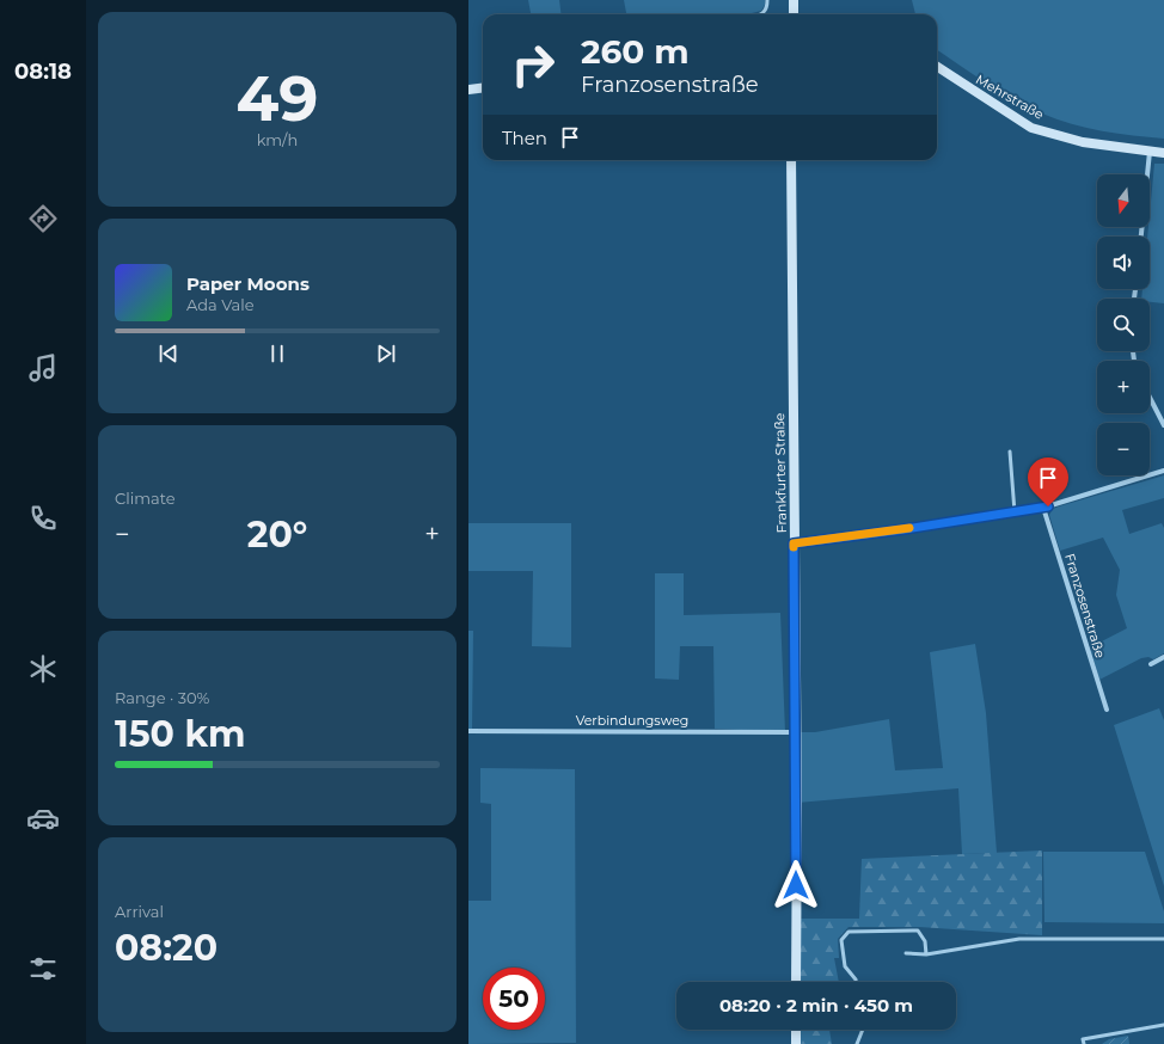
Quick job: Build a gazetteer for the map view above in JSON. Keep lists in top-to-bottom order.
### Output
{
  "streets": {
    "main road": ["Mehrstraße", "Frankfurter Straße"],
    "street": ["Franzosenstraße", "Verbindungsweg"]
  },
  "crossings": [
    ["Frankfurter Straße", "Verbindungsweg"]
  ],
  "north": "bottom",
  "page": {
    "tabs": "08:18",
    "tile": [
      ["49", "km/h"],
      "Climate",
      ["Range · 30%", "150 km"],
      ["Arrival", "08:20"]
    ],
    "turn": ["260 m", "Franzosenstraße"],
    "then": "Then",
    "map_buttons": ["+", "−"],
    "song": ["Paper Moons", "Ada Vale"],
    "heat": ["−", "20°", "+"],
    "limit": "50",
    "trip": "08:20 · 2 min · 450 m"
  }
}
